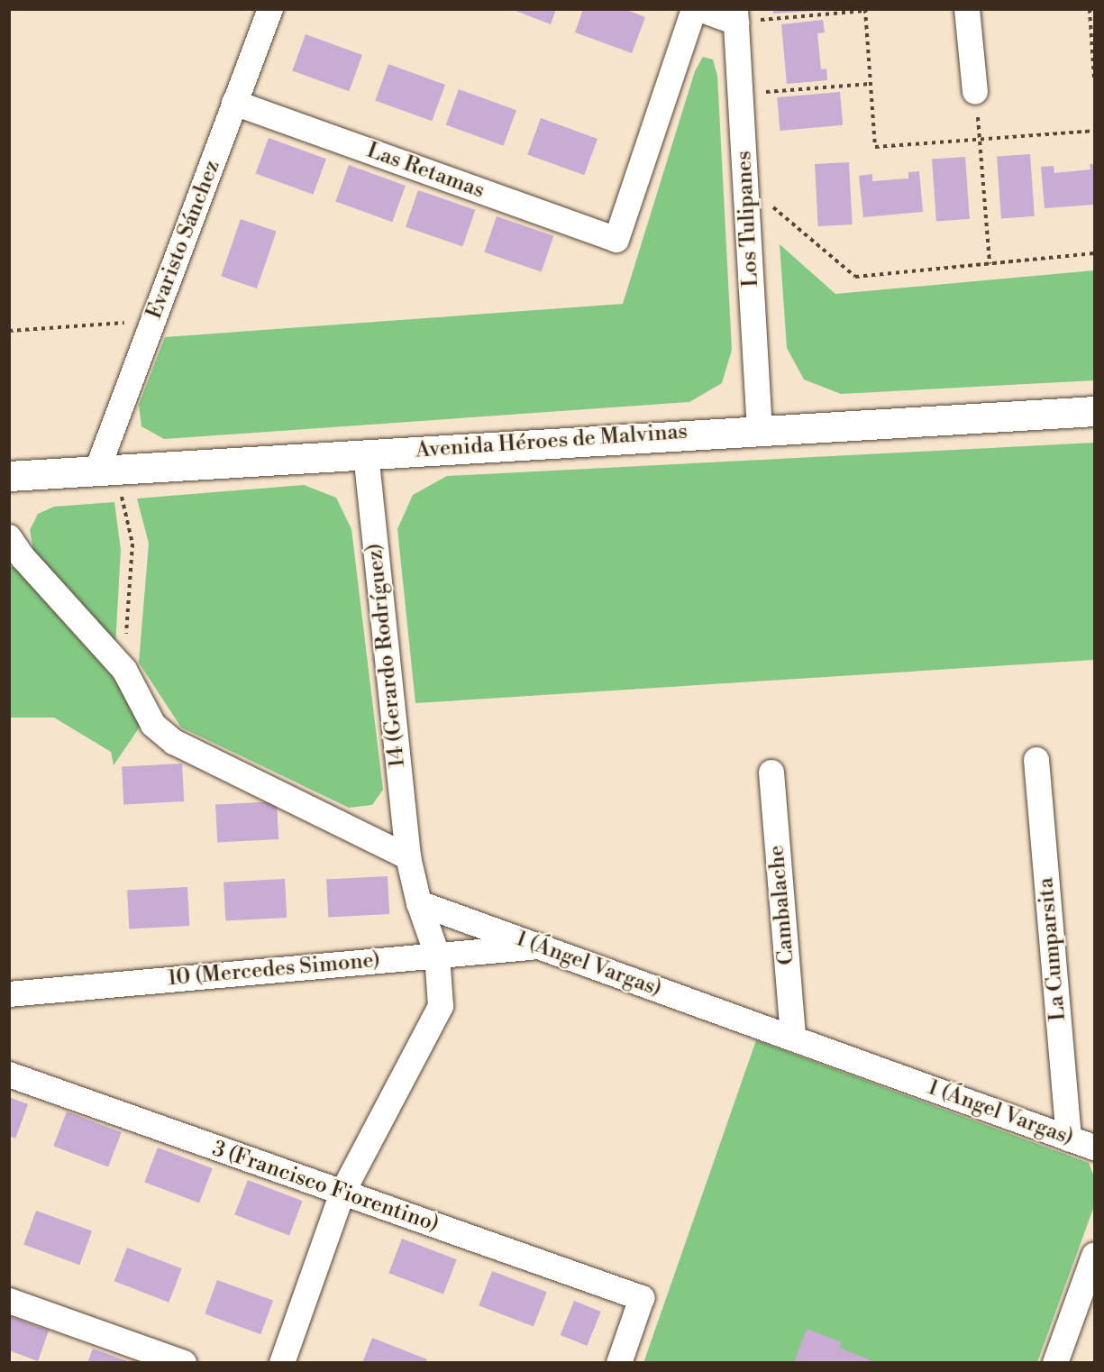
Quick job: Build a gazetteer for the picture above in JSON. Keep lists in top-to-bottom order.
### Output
{
  "streets": {
    "main road": ["Avenida Héroes de Malvinas"],
    "street": [
      "Las Retamas",
      "Los Tulipanes",
      "Evaristo Sánchez",
      "14 (Gerardo Rodríguez)",
      "Cambalache",
      "La Cumparsita",
      "1 (Ángel Vargas)",
      "10 (Mercedes Simone)",
      "3 (Francisco Fiorentino)"
    ]
  },
  "crossings": [
    ["Las Retamas", "Evaristo Sánchez"],
    ["Los Tulipanes", "Avenida Héroes de Malvinas"],
    ["Evaristo Sánchez", "Avenida Héroes de Malvinas"],
    ["Avenida Héroes de Malvinas", "14 (Gerardo Rodríguez)"],
    ["Cambalache", "1 (Ángel Vargas)"],
    ["La Cumparsita", "1 (Ángel Vargas)"],
    ["1 (Ángel Vargas)", "10 (Mercedes Simone)"]
  ]
}
